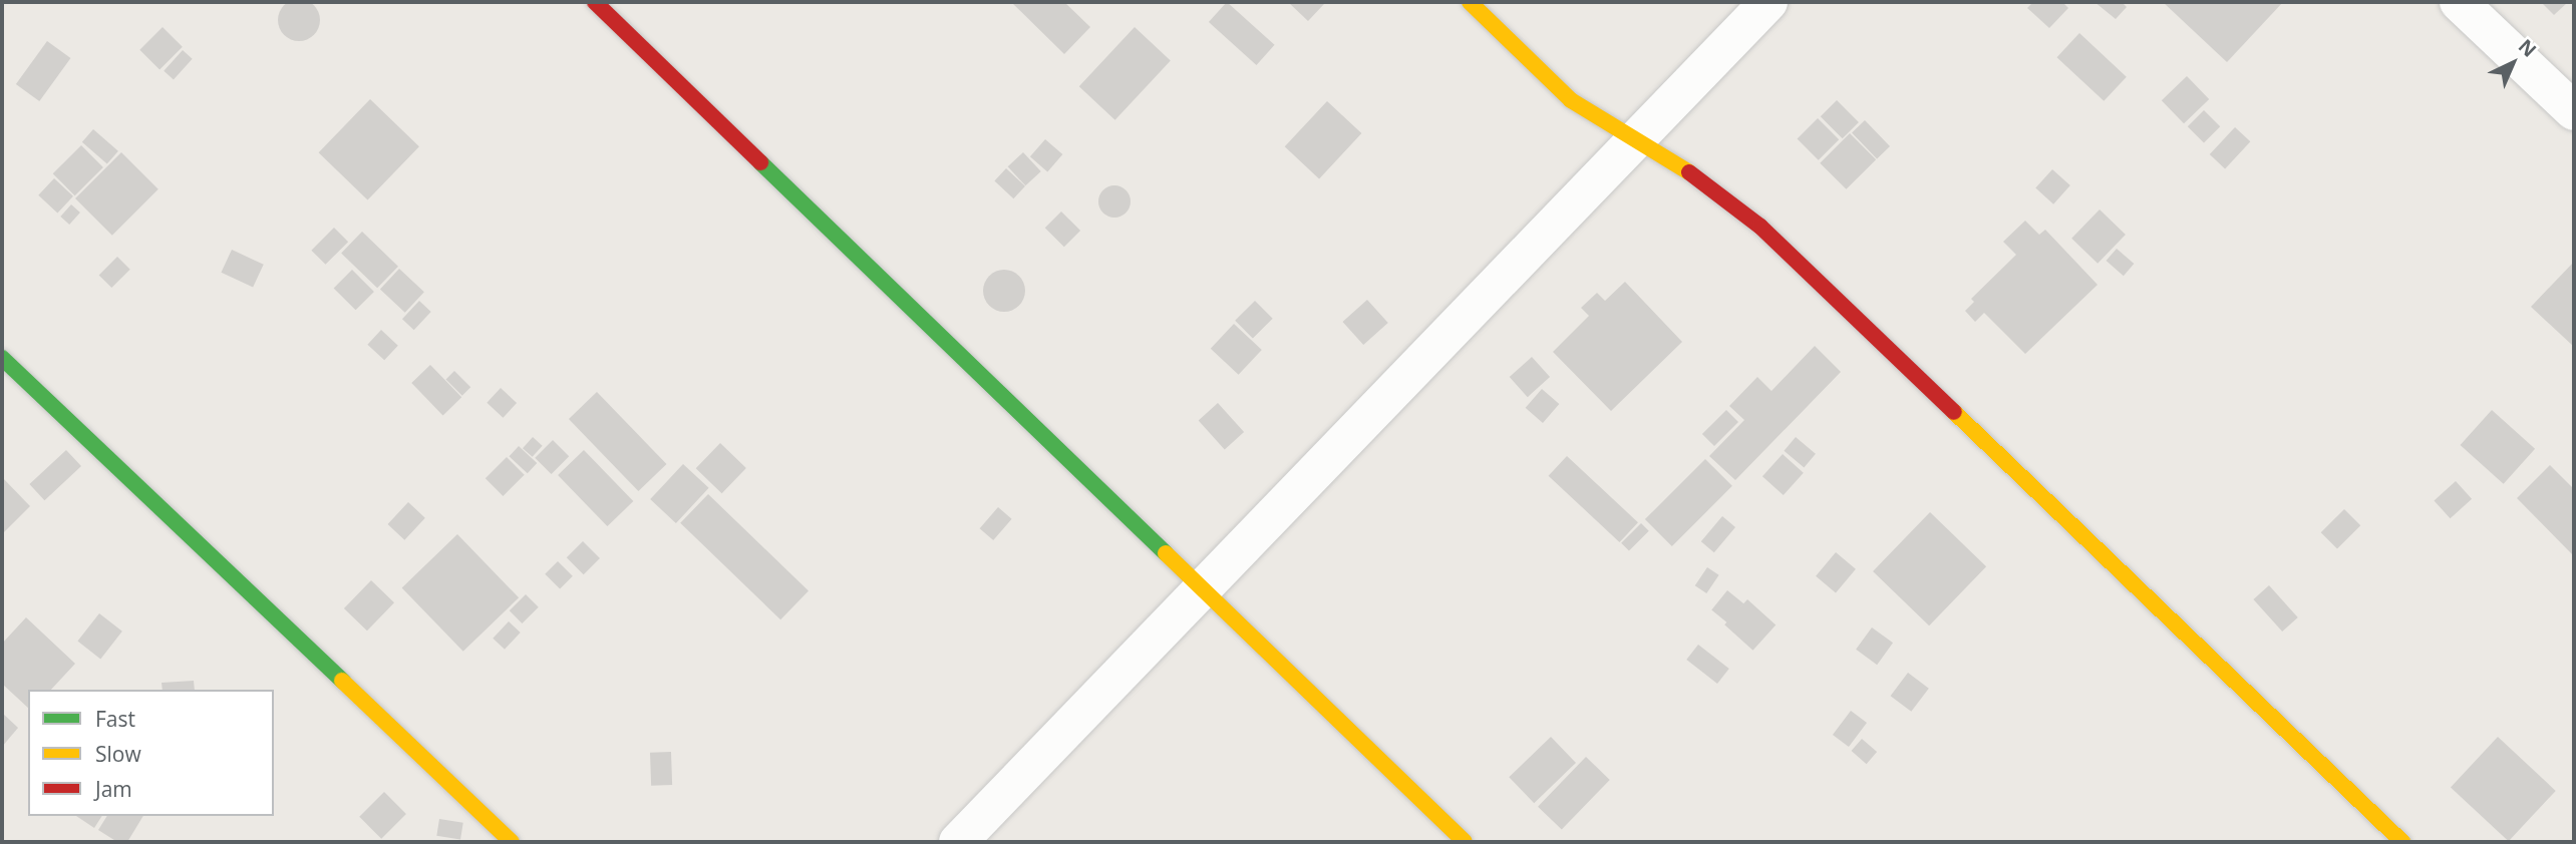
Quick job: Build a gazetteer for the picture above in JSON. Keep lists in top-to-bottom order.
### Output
{
  "legend": ["Fast", "Slow", "Jam"],
  "north": "top right"
}
